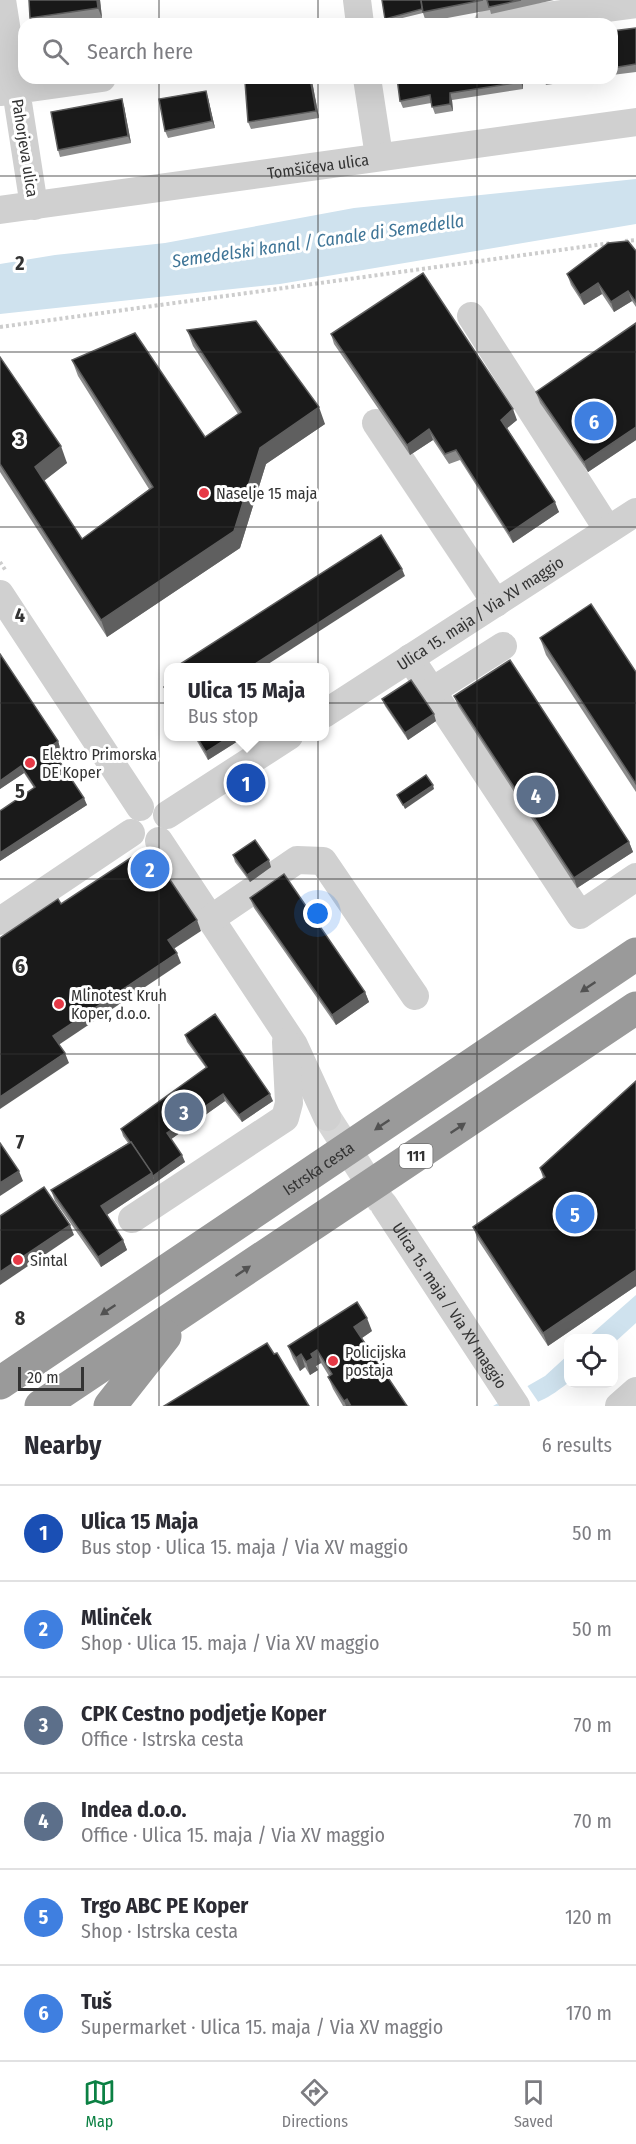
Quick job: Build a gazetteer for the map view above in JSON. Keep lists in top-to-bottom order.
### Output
{
  "streets": {
    "highway": ["111", "Istrska cesta"],
    "street": ["Pahorjeva ulica", "Tomšičeva ulica", "Ulica 15. maja / Via XV maggio"]
  },
  "crossings": [
    ["Pahorjeva ulica", "Tomšičeva ulica"]
  ],
  "water": ["Semedelski kanal / Canale di Semedella"],
  "places": [
    "Naselje 15 maja",
    "Elektro Primorska DE Koper",
    "Mlinotest Kruh Koper, d.o.o.",
    "Sintal",
    "Policijska postaja"
  ],
  "scale_bar": "20 m",
  "page": {
    "search": "Search here",
    "pins": [
      "6",
      "1",
      "4",
      "2",
      "3",
      "5"
    ],
    "popup": ["Ulica 15 Maja", "Bus stop"],
    "scale": "20 m",
    "heading": ["Nearby", "6 results"],
    "list": [
      {
        "mark": "1",
        "name": "Ulica 15 Maja",
        "note": "Bus stop · Ulica 15. maja / Via XV maggio",
        "value": "50 m"
      },
      {
        "mark": "2",
        "name": "Mlinček",
        "note": "Shop · Ulica 15. maja / Via XV maggio",
        "value": "50 m"
      },
      {
        "mark": "3",
        "name": "CPK Cestno podjetje Koper",
        "note": "Office · Istrska cesta",
        "value": "70 m"
      },
      {
        "mark": "4",
        "name": "Indea d.o.o.",
        "note": "Office · Ulica 15. maja / Via XV maggio",
        "value": "70 m"
      },
      {
        "mark": "5",
        "name": "Trgo ABC PE Koper",
        "note": "Shop · Istrska cesta",
        "value": "120 m"
      },
      {
        "mark": "6",
        "name": "Tuš",
        "note": "Supermarket · Ulica 15. maja / Via XV maggio",
        "value": "170 m"
      }
    ],
    "nav": ["Map", "Directions", "Saved"]
  },
  "grid": {
    "rows": [
      "2",
      "3",
      "4",
      "5",
      "6",
      "7",
      "8"
    ]
  }
}
